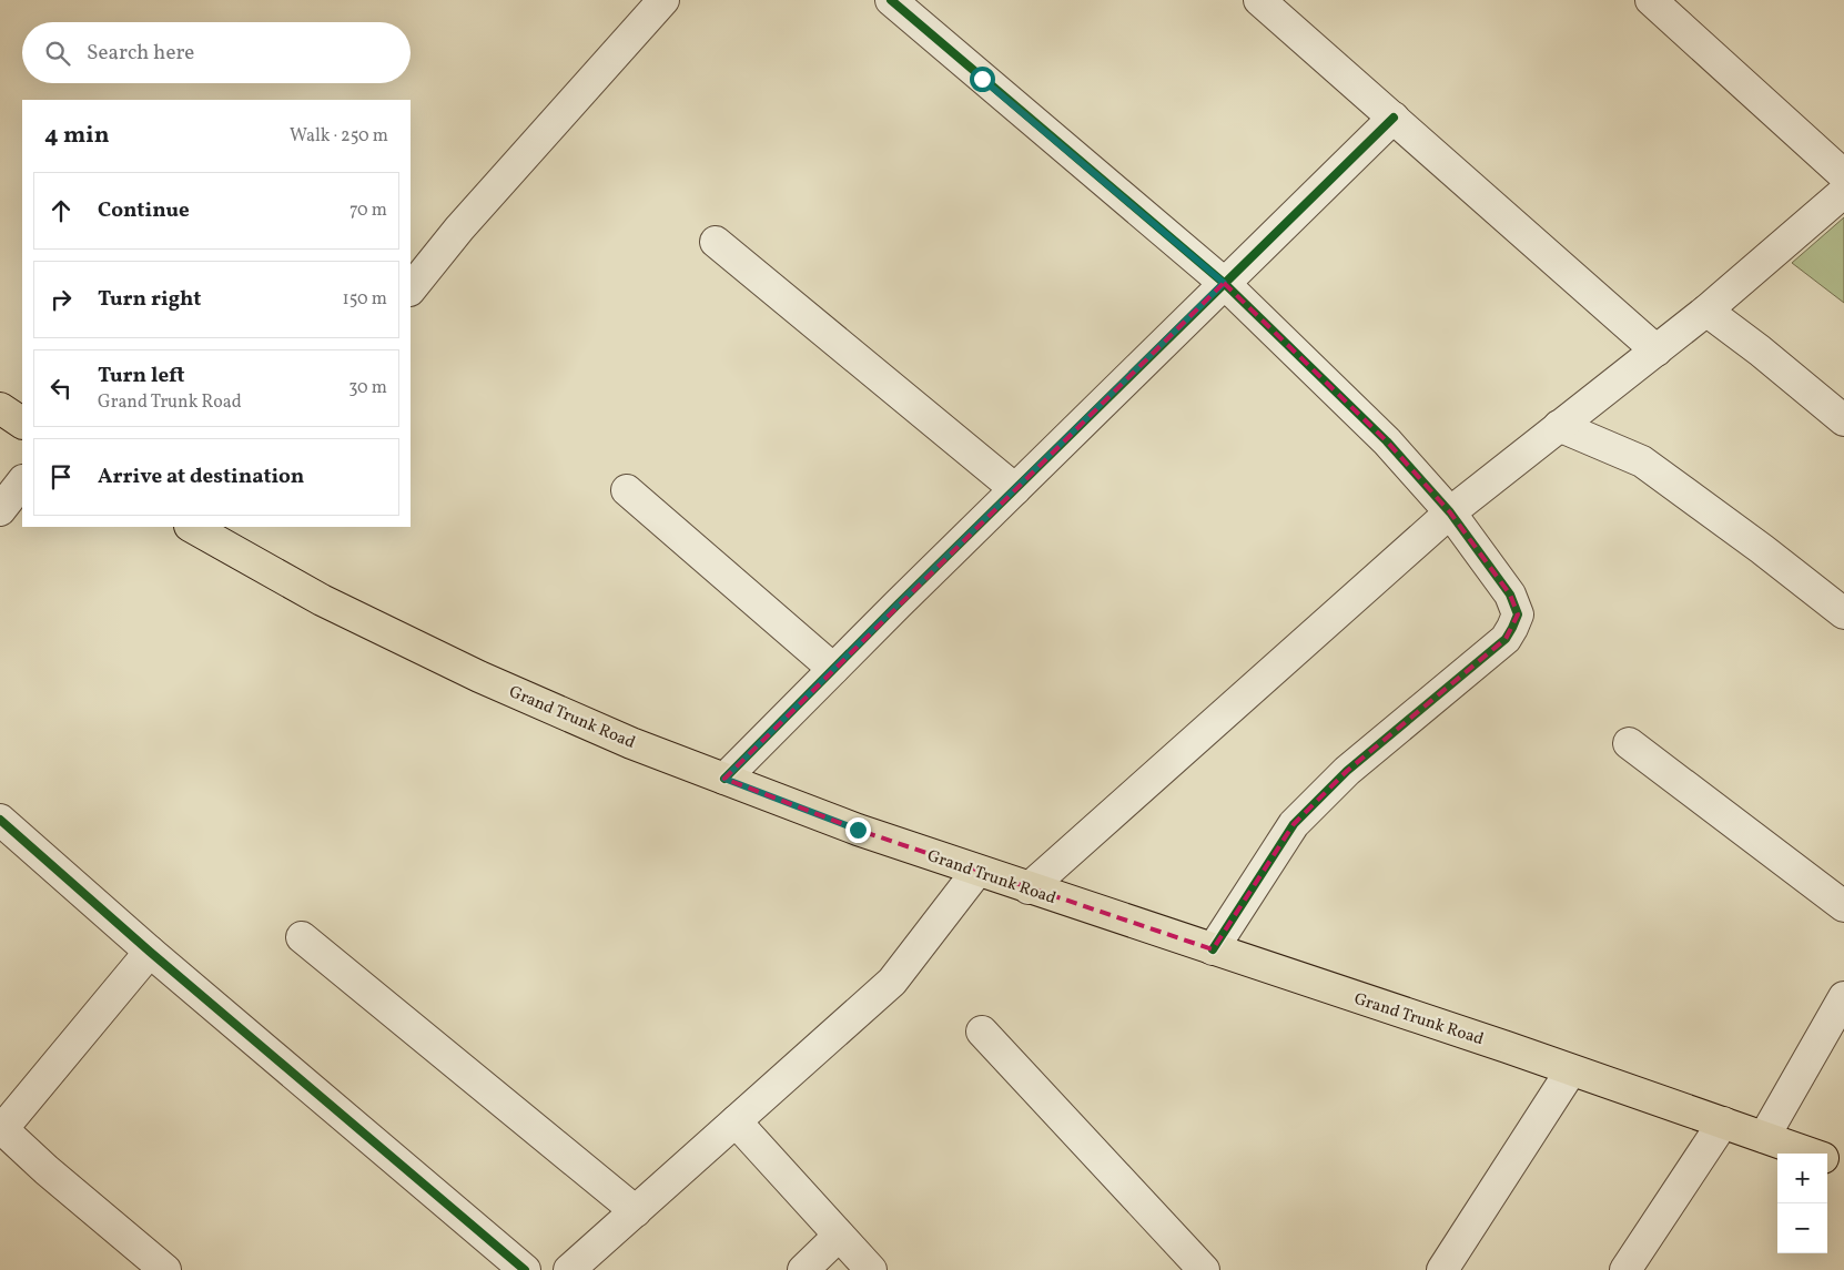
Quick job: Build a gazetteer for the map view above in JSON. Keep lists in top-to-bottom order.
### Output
{
  "streets": {
    "main road": ["Grand Trunk Road"]
  },
  "page": {
    "search": "Search here",
    "heading": ["4 min", "Walk · 250 m"],
    "list": [
      ["Continue", "70 m"],
      ["Turn right", "150 m"],
      ["Turn left", "Grand Trunk Road", "30 m"],
      "Arrive at destination"
    ],
    "map_buttons": ["+", "−"]
  }
}
